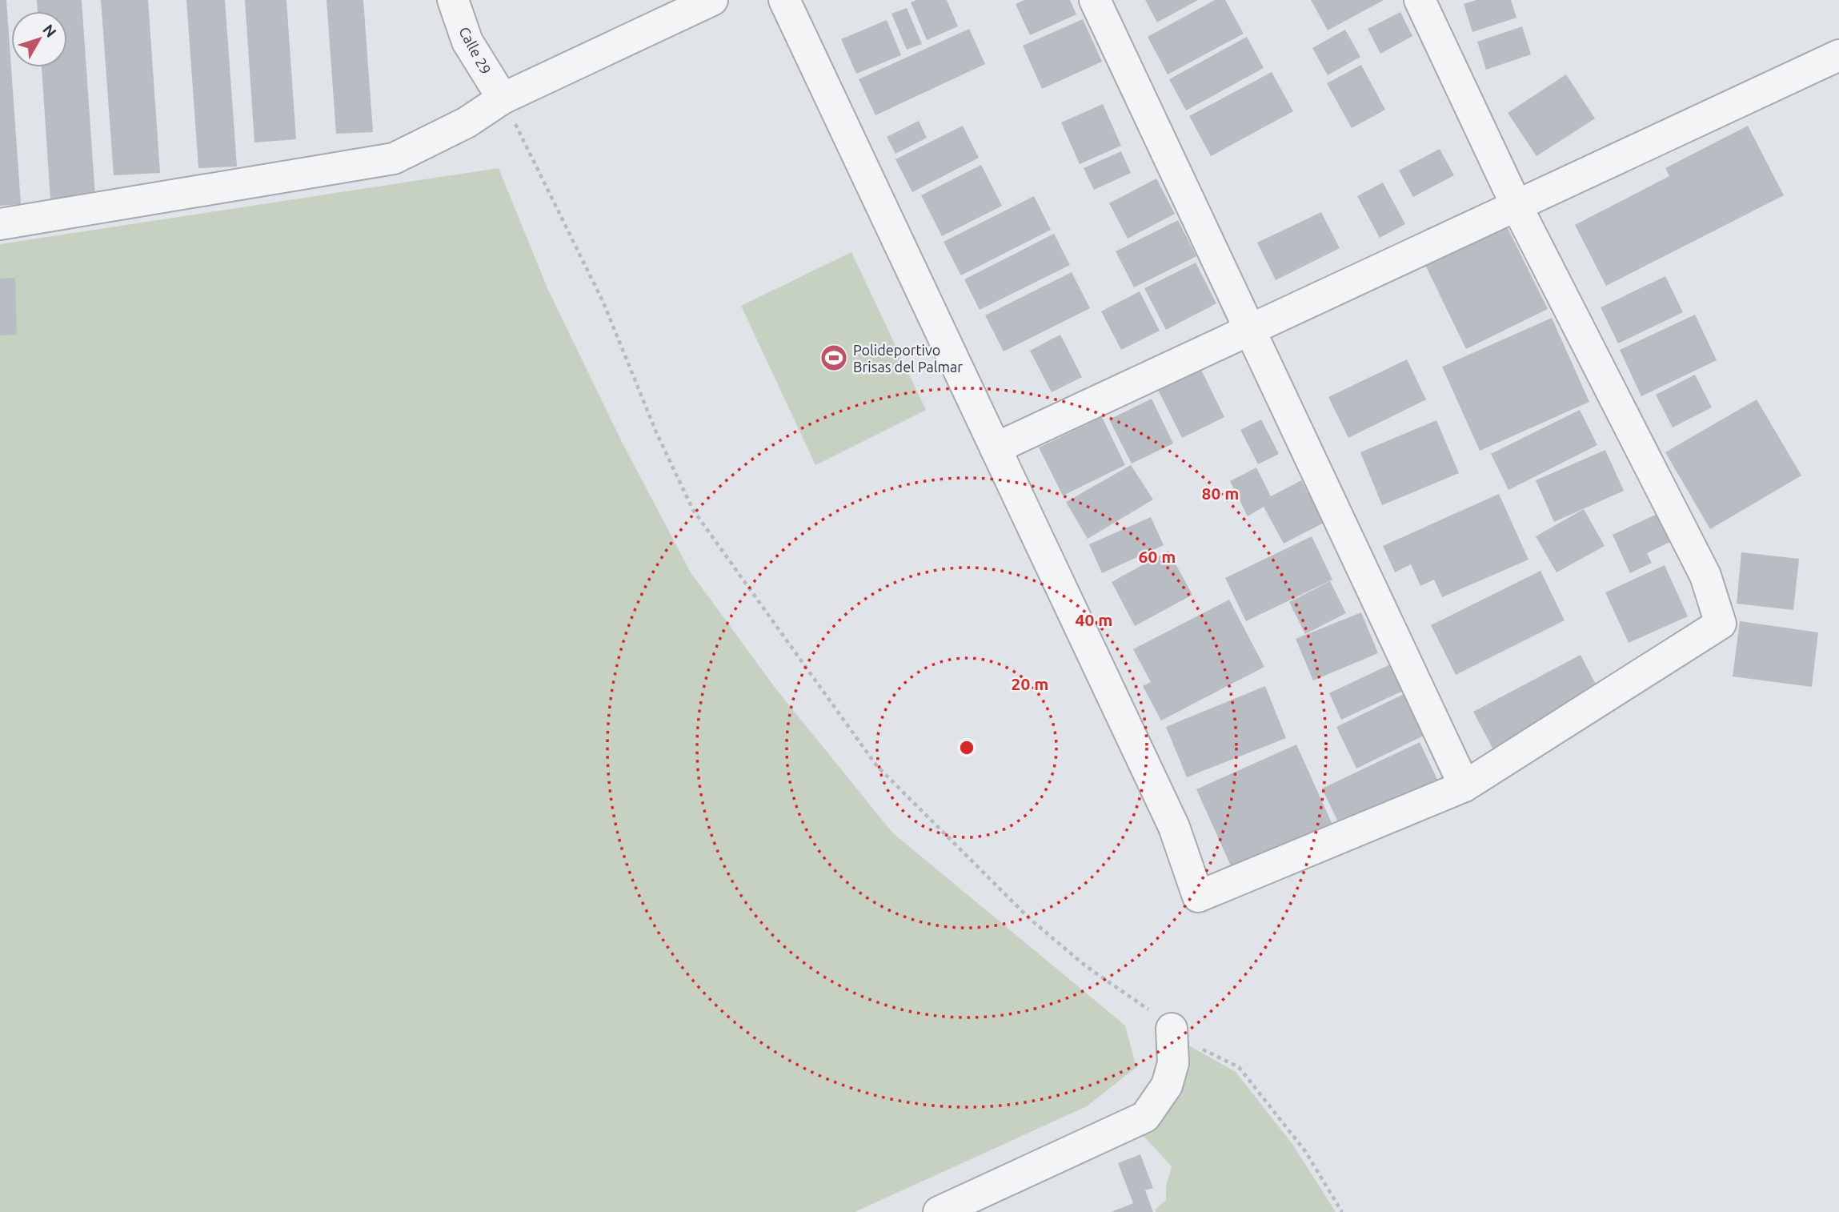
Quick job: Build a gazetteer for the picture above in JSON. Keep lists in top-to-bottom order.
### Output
{
  "streets": {
    "street": ["Calle 29"]
  },
  "places": {
    "sports": ["Polideportivo Brisas del Palmar"]
  },
  "north": "top right",
  "rings": [
    "80 m",
    "60 m",
    "40 m",
    "20 m"
  ]
}
